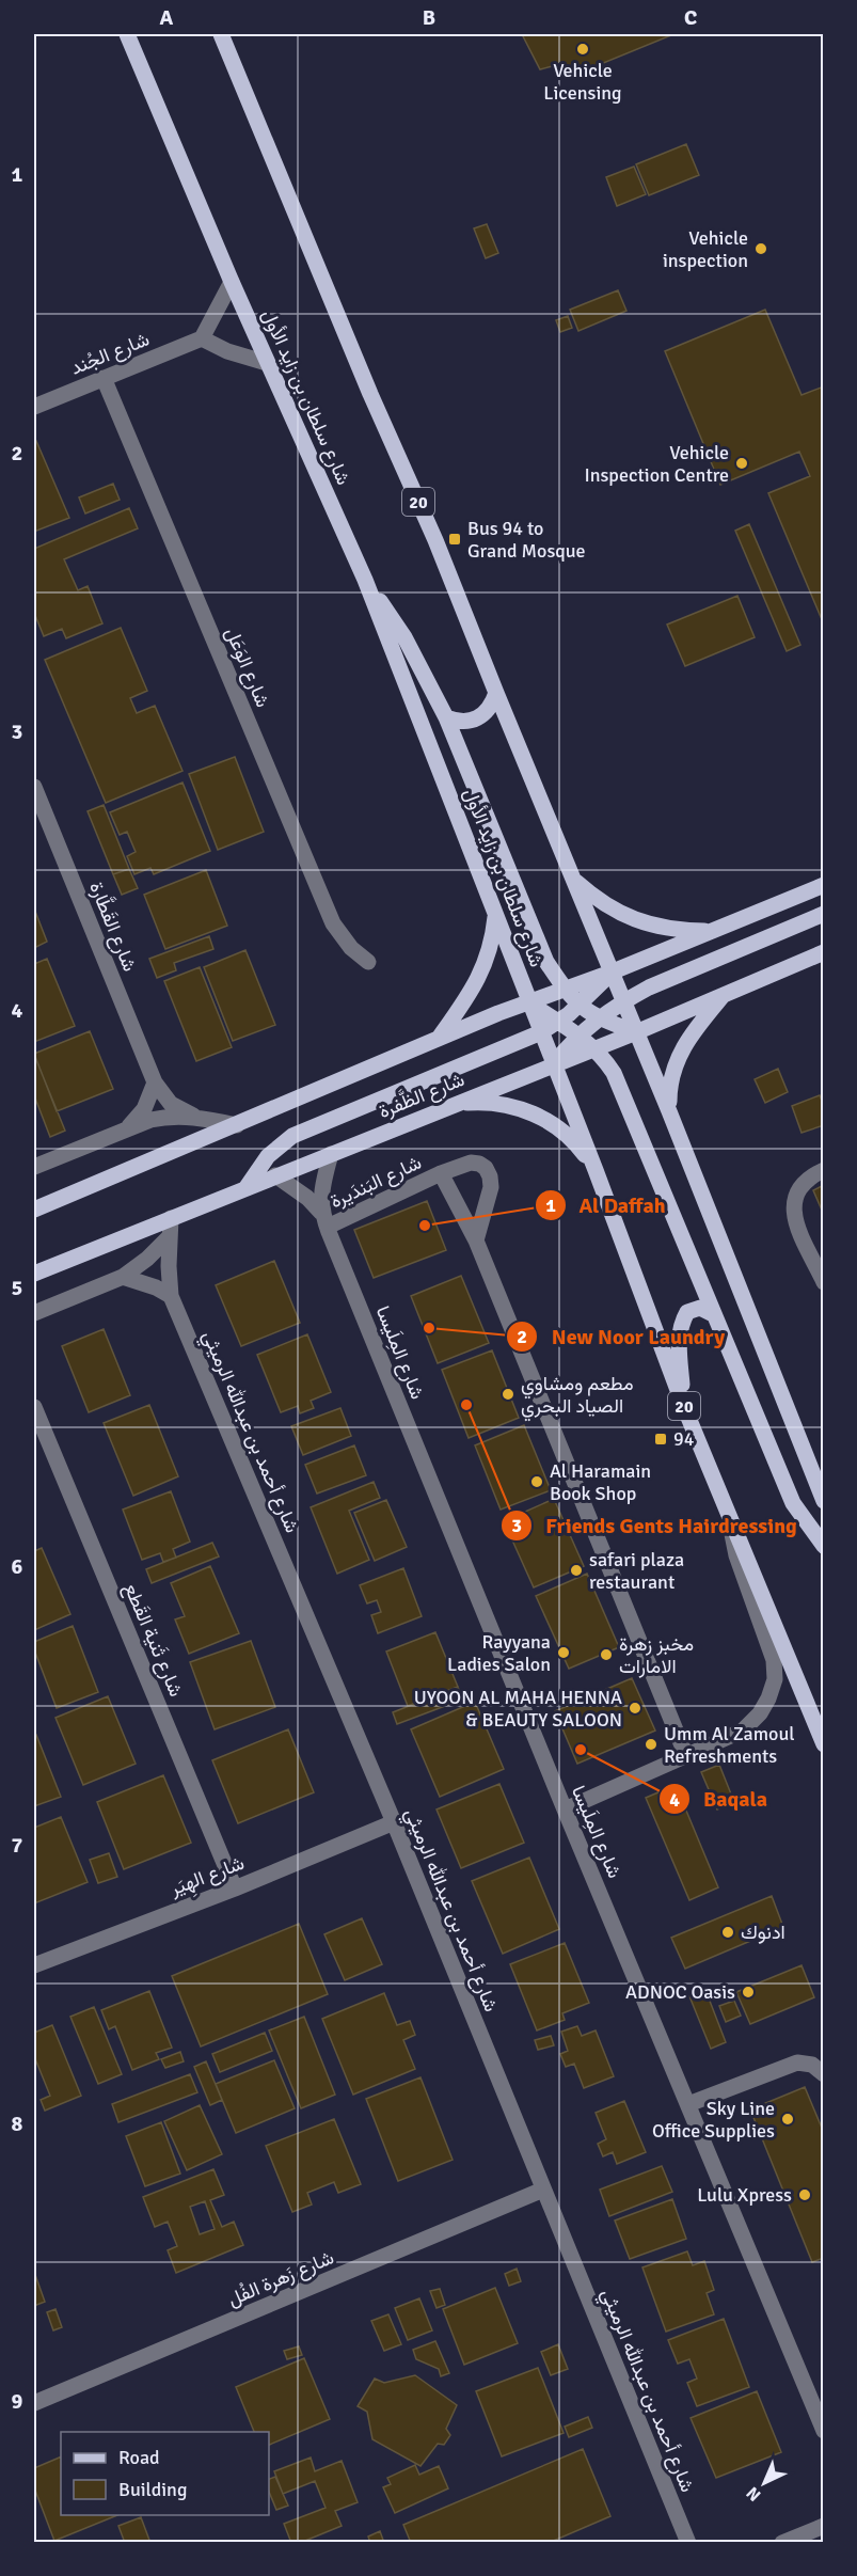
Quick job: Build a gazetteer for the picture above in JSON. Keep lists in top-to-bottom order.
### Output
{
  "streets": {
    "main road": ["شارع سلطان بن زايد الأول", "20", "شارع الظَّفرة"],
    "street": [
      "شارع الجُند",
      "شارع الوَعَل",
      "شارع القَطَّارة",
      "شارع البَندَيرة",
      "شارع المِلَيسا",
      "شارع أحمد بن عبدالله الرميثي",
      "شارع ثَنية القَطع",
      "شارع الهِيَر",
      "شارع زَهرة الفُل"
    ]
  },
  "crossings": [
    ["شارع الجُند", "شارع الوَعَل"],
    ["شارع سلطان بن زايد الأول", "شارع الظَّفرة"],
    ["20", "شارع الظَّفرة"],
    ["شارع الظَّفرة", "شارع المِلَيسا"],
    ["شارع الظَّفرة", "شارع أحمد بن عبدالله الرميثي"],
    ["شارع البَندَيرة", "شارع المِلَيسا"],
    ["شارع أحمد بن عبدالله الرميثي", "شارع الهِيَر"],
    ["شارع أحمد بن عبدالله الرميثي", "شارع زَهرة الفُل"],
    ["شارع ثَنية القَطع", "شارع الهِيَر"]
  ],
  "places": {
    "other": [
      "Vehicle Licensing",
      "Vehicle inspection",
      "Vehicle Inspection Centre",
      "Al Daffah",
      "New Noor Laundry",
      "مطعم ومشاوي الصياد البحري",
      "Friends Gents Hairdressing",
      "Al Haramain Book Shop",
      "safari plaza restaurant",
      "Rayyana Ladies Salon",
      "مخبز زهرة الامارات",
      "UYOON AL MAHA HENNA & BEAUTY SALOON",
      "Umm Al Zamoul Refreshments",
      "Baqala",
      "ادنوك",
      "ADNOC Oasis",
      "Sky Line Office Supplies",
      "Lulu Xpress"
    ],
    "transit": ["Bus 94 to Grand Mosque", "94"]
  },
  "legend": ["Road", "Building"],
  "north": "bottom left",
  "grid": {
    "columns": ["A", "B", "C"],
    "rows": [
      "1",
      "2",
      "3",
      "4",
      "5",
      "6",
      "7",
      "8",
      "9"
    ]
  }
}
